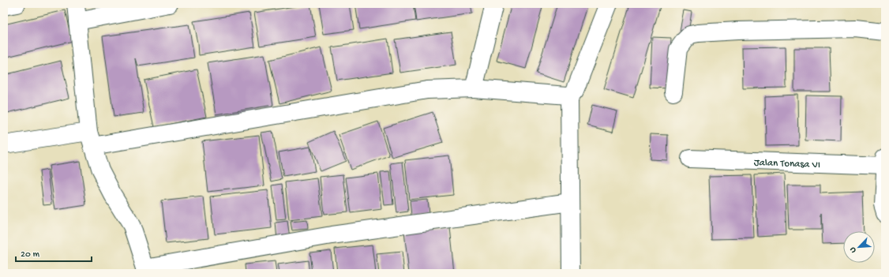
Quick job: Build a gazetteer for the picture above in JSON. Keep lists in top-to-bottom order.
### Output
{
  "streets": {
    "street": ["Jalan Tonasa VI"]
  },
  "scale_bar": "20 m",
  "north": "bottom left"
}
